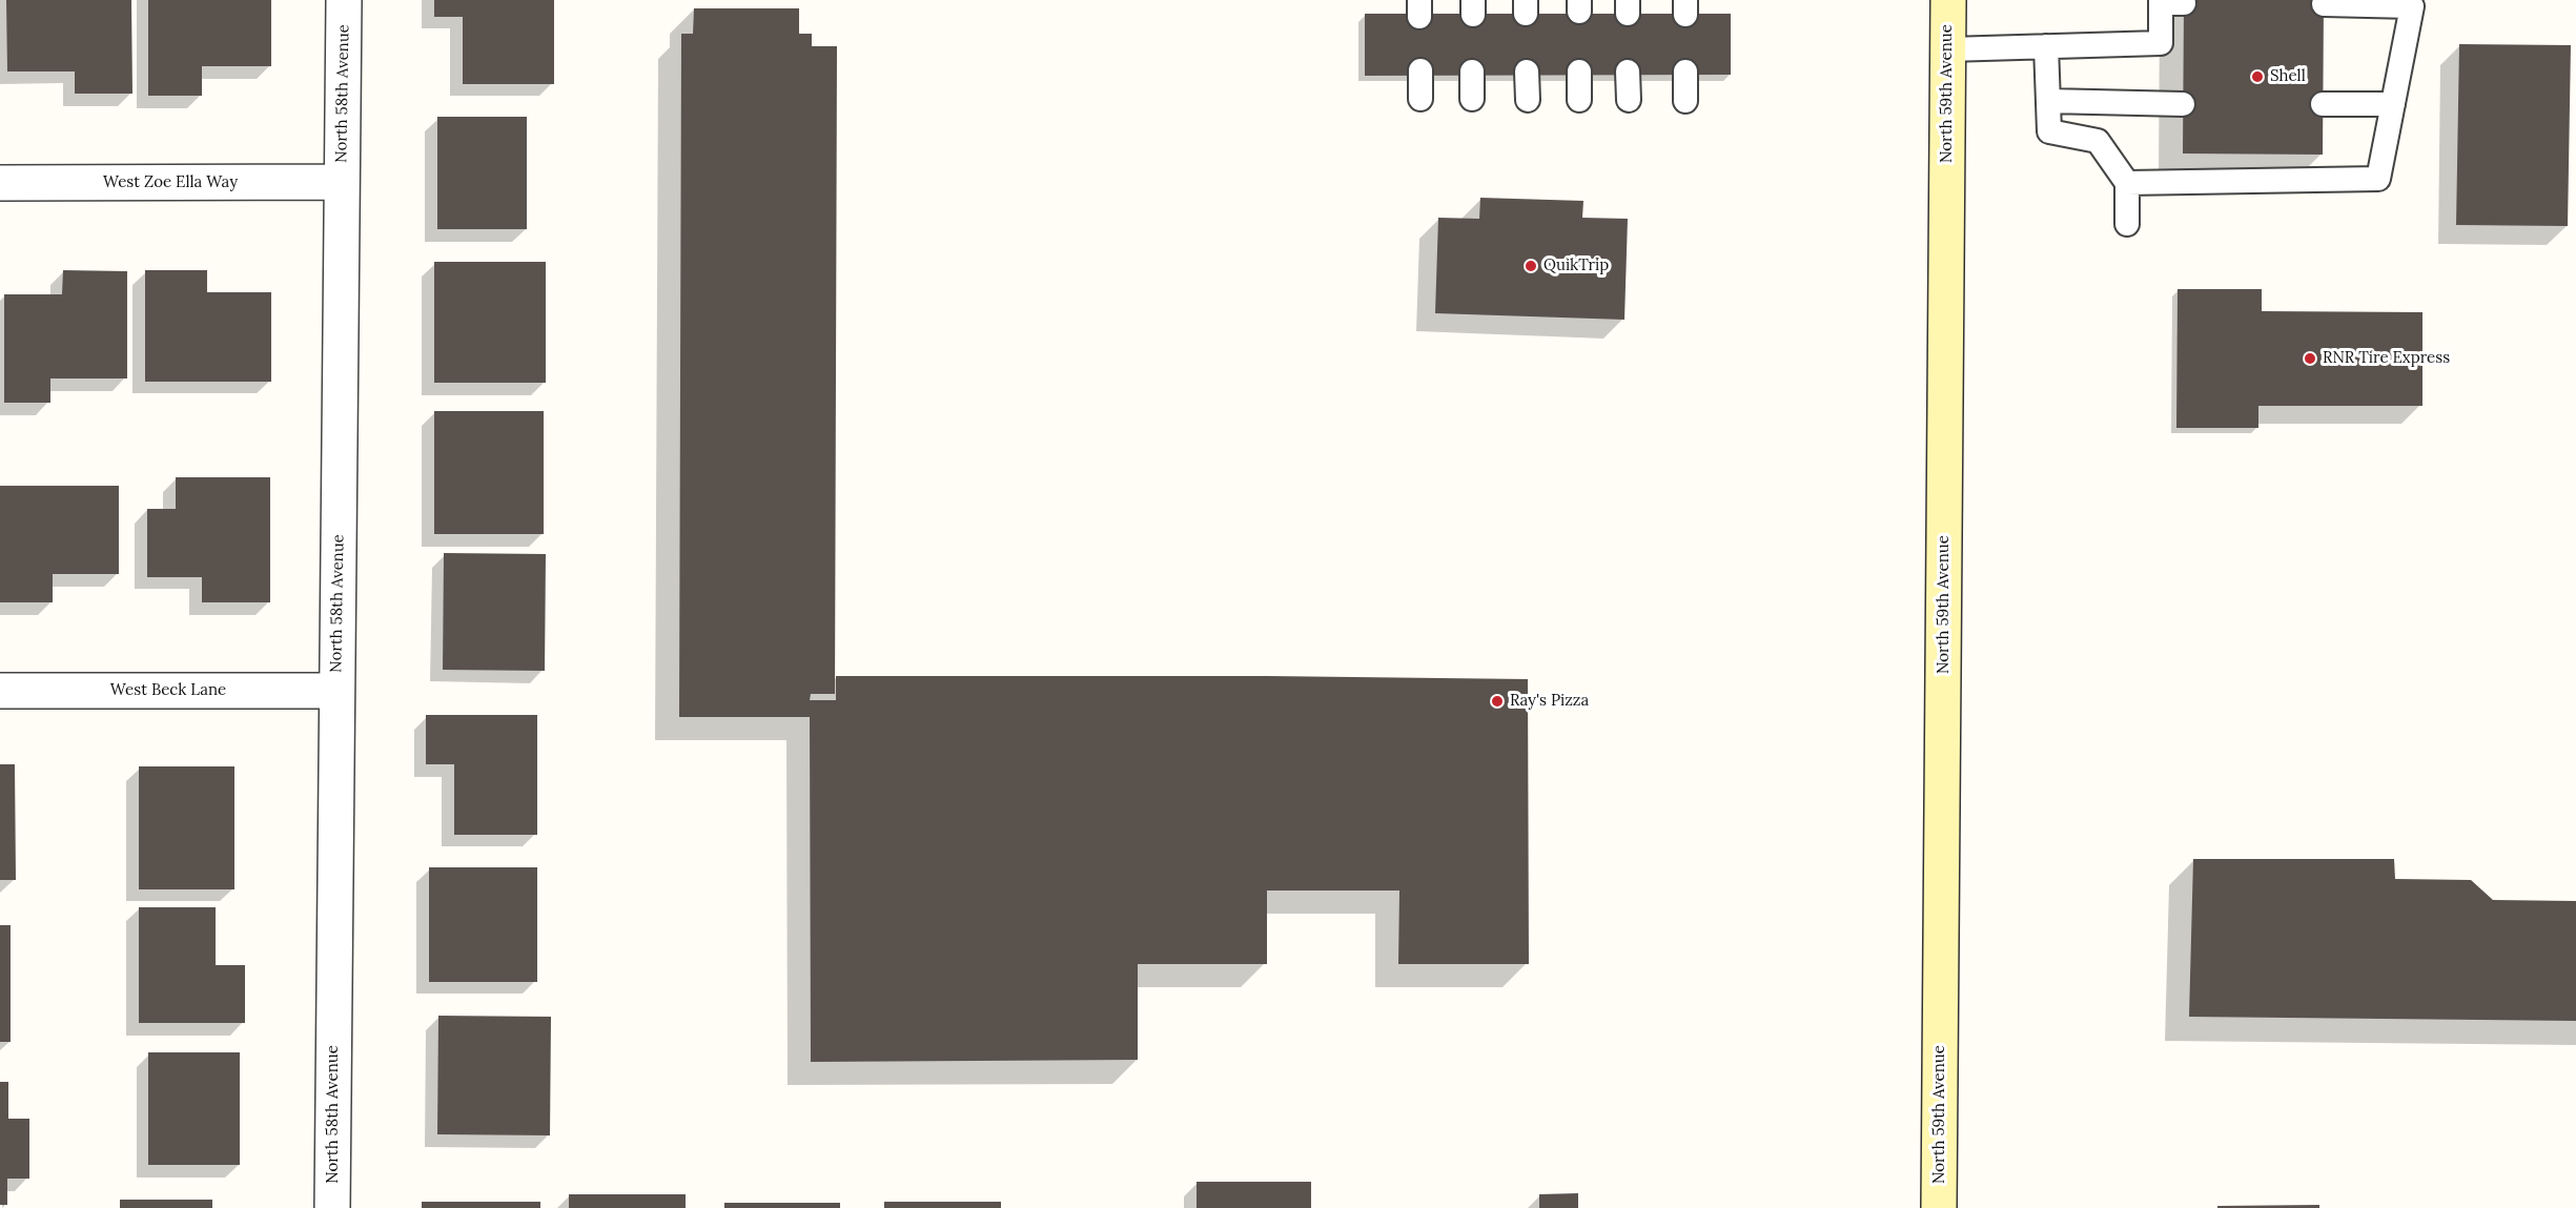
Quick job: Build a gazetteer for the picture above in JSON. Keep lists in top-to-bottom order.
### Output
{
  "streets": {
    "main road": ["North 59th Avenue"],
    "street": ["North 58th Avenue", "West Zoe Ella Way", "West Beck Lane"]
  },
  "crossings": [
    ["North 58th Avenue", "West Zoe Ella Way"],
    ["North 58th Avenue", "West Beck Lane"]
  ],
  "places": [
    "Shell",
    "QuikTrip",
    "RNR Tire Express",
    "Ray's Pizza"
  ]
}
